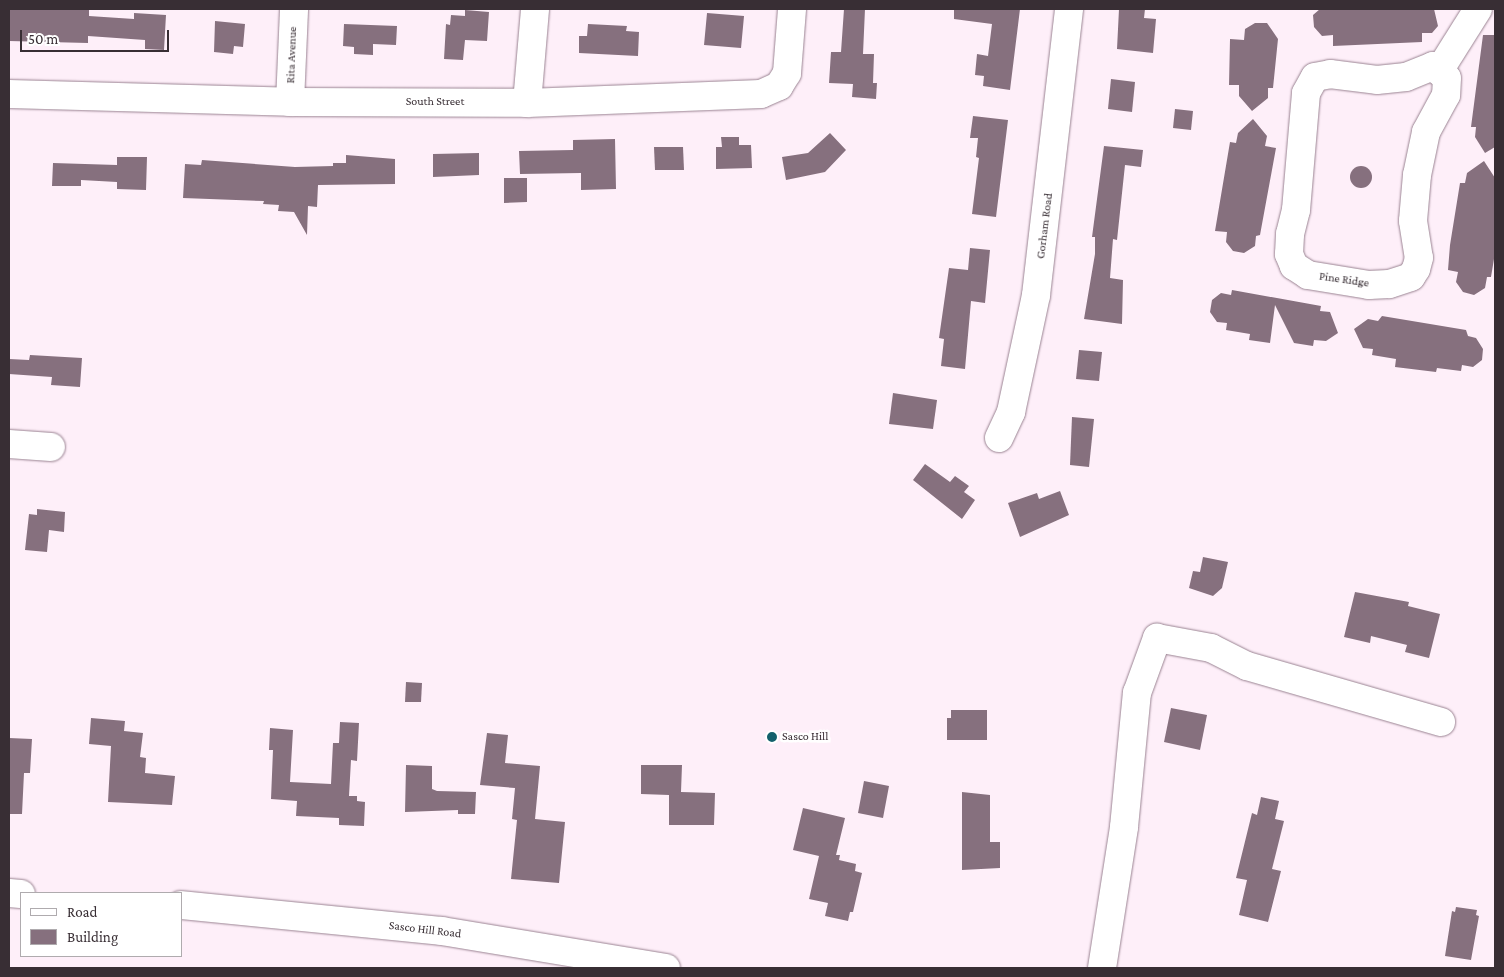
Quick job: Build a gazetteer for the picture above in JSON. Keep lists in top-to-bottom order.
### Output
{
  "streets": {
    "street": [
      "Rita Avenue",
      "South Street",
      "Gorham Road",
      "Pine Ridge",
      "Sasco Hill Road"
    ]
  },
  "crossings": [
    ["Rita Avenue", "South Street"]
  ],
  "places": ["Sasco Hill"],
  "legend": ["Road", "Building"],
  "scale_bar": "50 m"
}
